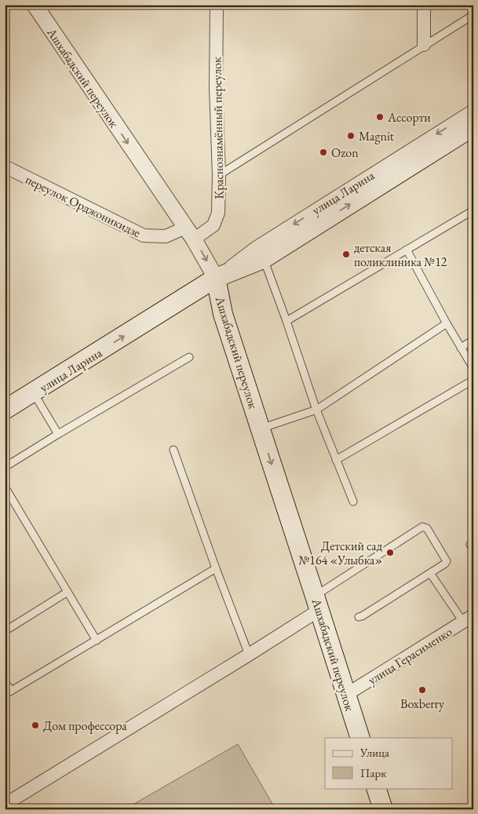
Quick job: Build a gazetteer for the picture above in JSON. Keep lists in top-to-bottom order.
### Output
{
  "streets": {
    "main road": ["Ашхабадский переулок", "улица Ларина"],
    "street": ["Краснознамённый переулок", "переулок Орджоникидзе", "улица Герасименко"]
  },
  "crossings": [
    ["Ашхабадский переулок", "Краснознамённый переулок"],
    ["Ашхабадский переулок", "улица Ларина"],
    ["Ашхабадский переулок", "переулок Орджоникидзе"],
    ["Ашхабадский переулок", "улица Герасименко"],
    ["Краснознамённый переулок", "переулок Орджоникидзе"]
  ],
  "one_way": ["Ашхабадский переулок"],
  "places": [
    "Ассорти",
    "Magnit",
    "Ozon",
    "детская поликлиника №12",
    "Детский сад №164 «Улыбка»",
    "Boxberry",
    "Дом профессора"
  ],
  "legend": ["Улица", "Парк"]
}
